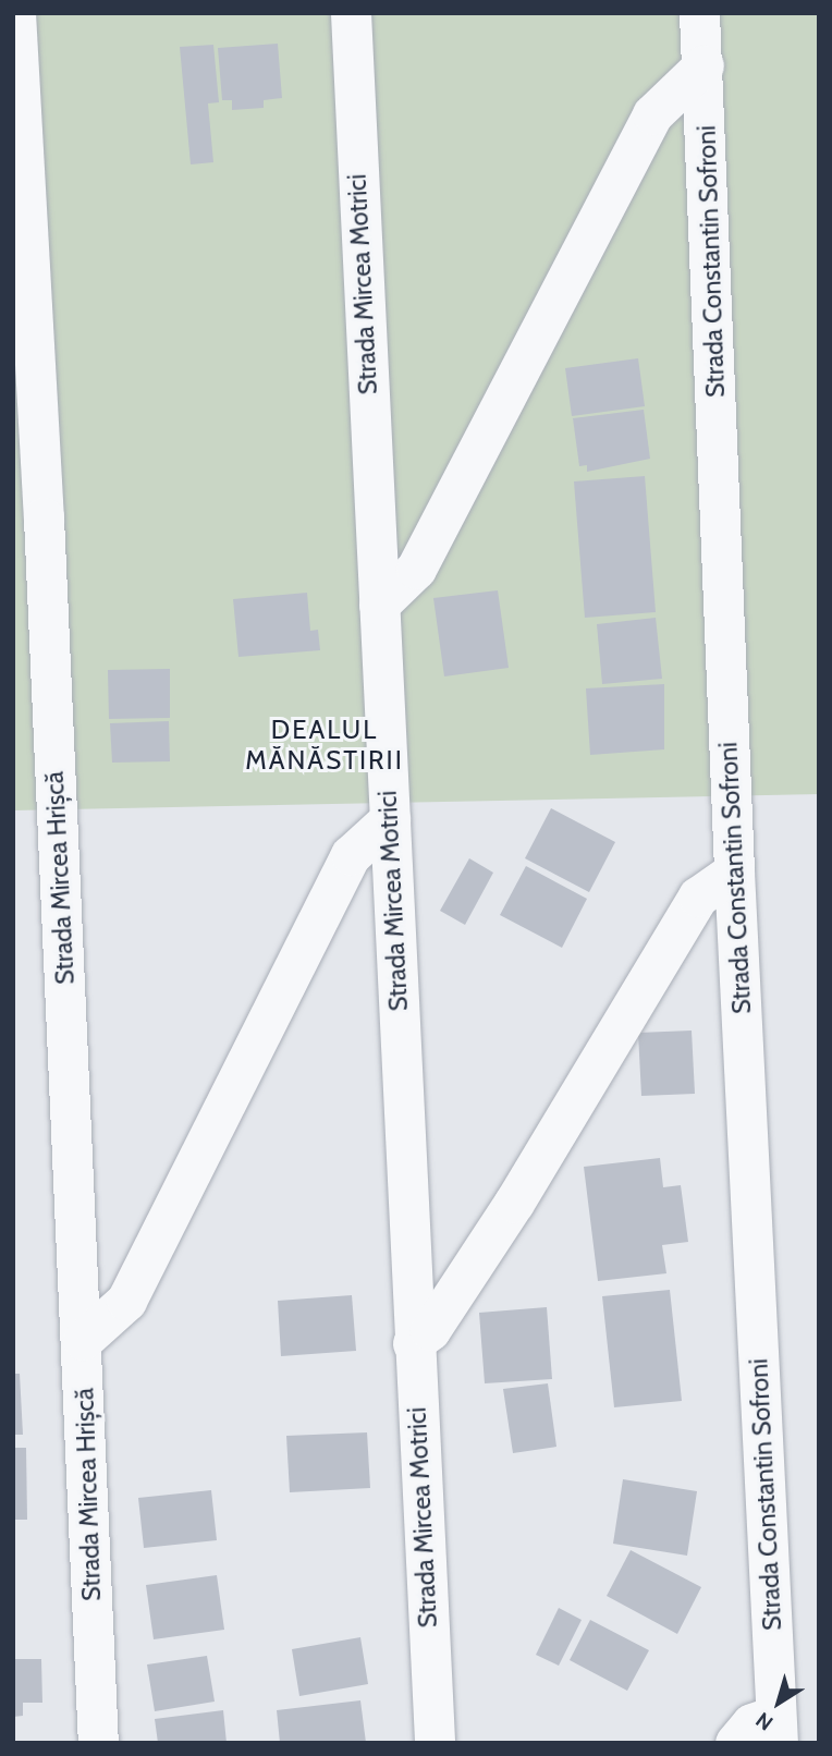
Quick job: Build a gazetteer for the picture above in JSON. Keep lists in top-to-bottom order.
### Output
{
  "streets": {
    "street": ["Strada Constantin Sofroni", "Strada Mircea Motrici", "Strada Mircea Hrișcă"]
  },
  "districts": ["DEALUL MĂNĂSTIRII"],
  "north": "bottom left"
}
